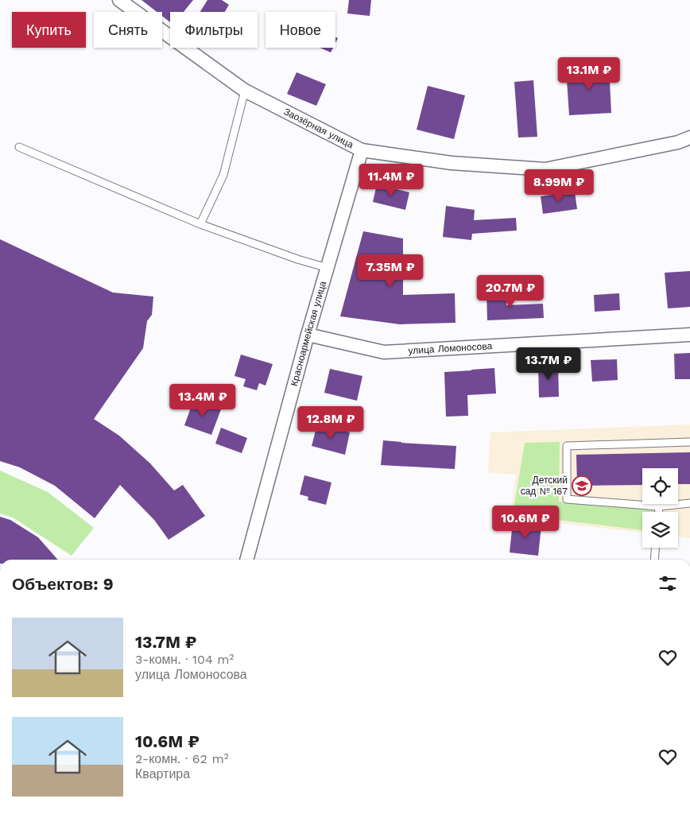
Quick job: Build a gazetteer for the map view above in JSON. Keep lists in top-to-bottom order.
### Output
{
  "streets": {
    "street": ["Заозёрная улица", "Красноармейская улица", "улица Ломоносова"]
  },
  "crossings": [
    ["Заозёрная улица", "Красноармейская улица"],
    ["Красноармейская улица", "улица Ломоносова"]
  ],
  "places": {
    "school or university": ["Детский сад № 167"]
  },
  "page": {
    "chip": [
      "Купить",
      "Снять",
      "Фильтры",
      "Новое"
    ],
    "price": [
      "13.1M ₽",
      "11.4M ₽",
      "8.99M ₽",
      "7.35M ₽",
      "20.7M ₽",
      "13.7M ₽",
      "13.4M ₽",
      "12.8M ₽",
      "10.6M ₽"
    ],
    "heading": "Объектов: 9",
    "list": [
      {
        "name": "13.7M ₽",
        "note": "3-комн. · 104 m² · улица Ломоносова"
      },
      {
        "name": "10.6M ₽",
        "note": "2-комн. · 62 m² · Квартира"
      }
    ]
  }
}
